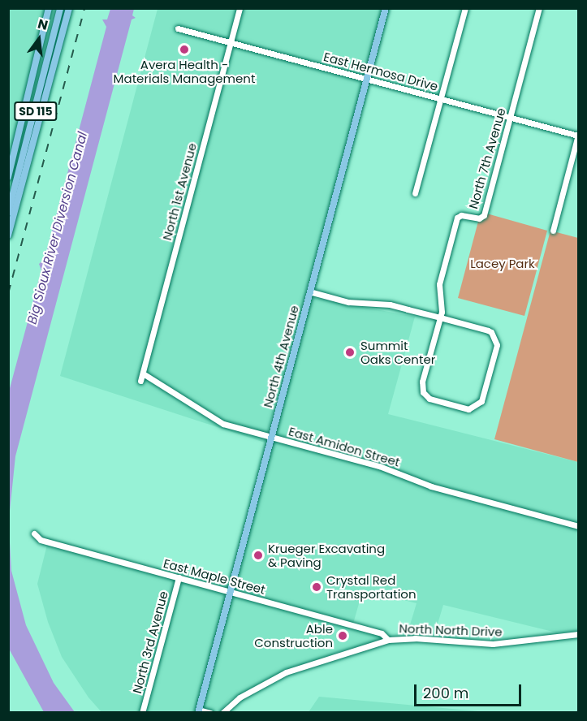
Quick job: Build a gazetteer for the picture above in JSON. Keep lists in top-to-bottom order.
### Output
{
  "streets": {
    "main road": ["SD 115", "North 4th Avenue"],
    "street": [
      "East Hermosa Drive",
      "North 7th Avenue",
      "North 1st Avenue",
      "East Amidon Street",
      "East Maple Street",
      "North North Drive",
      "North 3rd Avenue"
    ]
  },
  "crossings": [
    ["East Hermosa Drive", "North 7th Avenue"],
    ["East Hermosa Drive", "North 1st Avenue"],
    ["East Hermosa Drive", "North 4th Avenue"],
    ["North 1st Avenue", "East Amidon Street"],
    ["North 4th Avenue", "East Amidon Street"],
    ["North 4th Avenue", "East Maple Street"],
    ["East Maple Street", "North North Drive"],
    ["East Maple Street", "North 3rd Avenue"]
  ],
  "water": ["Big Sioux River Diversion Canal"],
  "parks": ["Lacey Park"],
  "places": [
    "Avera Health - Materials Management",
    "Summit Oaks Center",
    "Krueger Excavating & Paving",
    "Crystal Red Transportation",
    "Able Construction"
  ],
  "scale_bar": "200 m",
  "north": "top"
}
